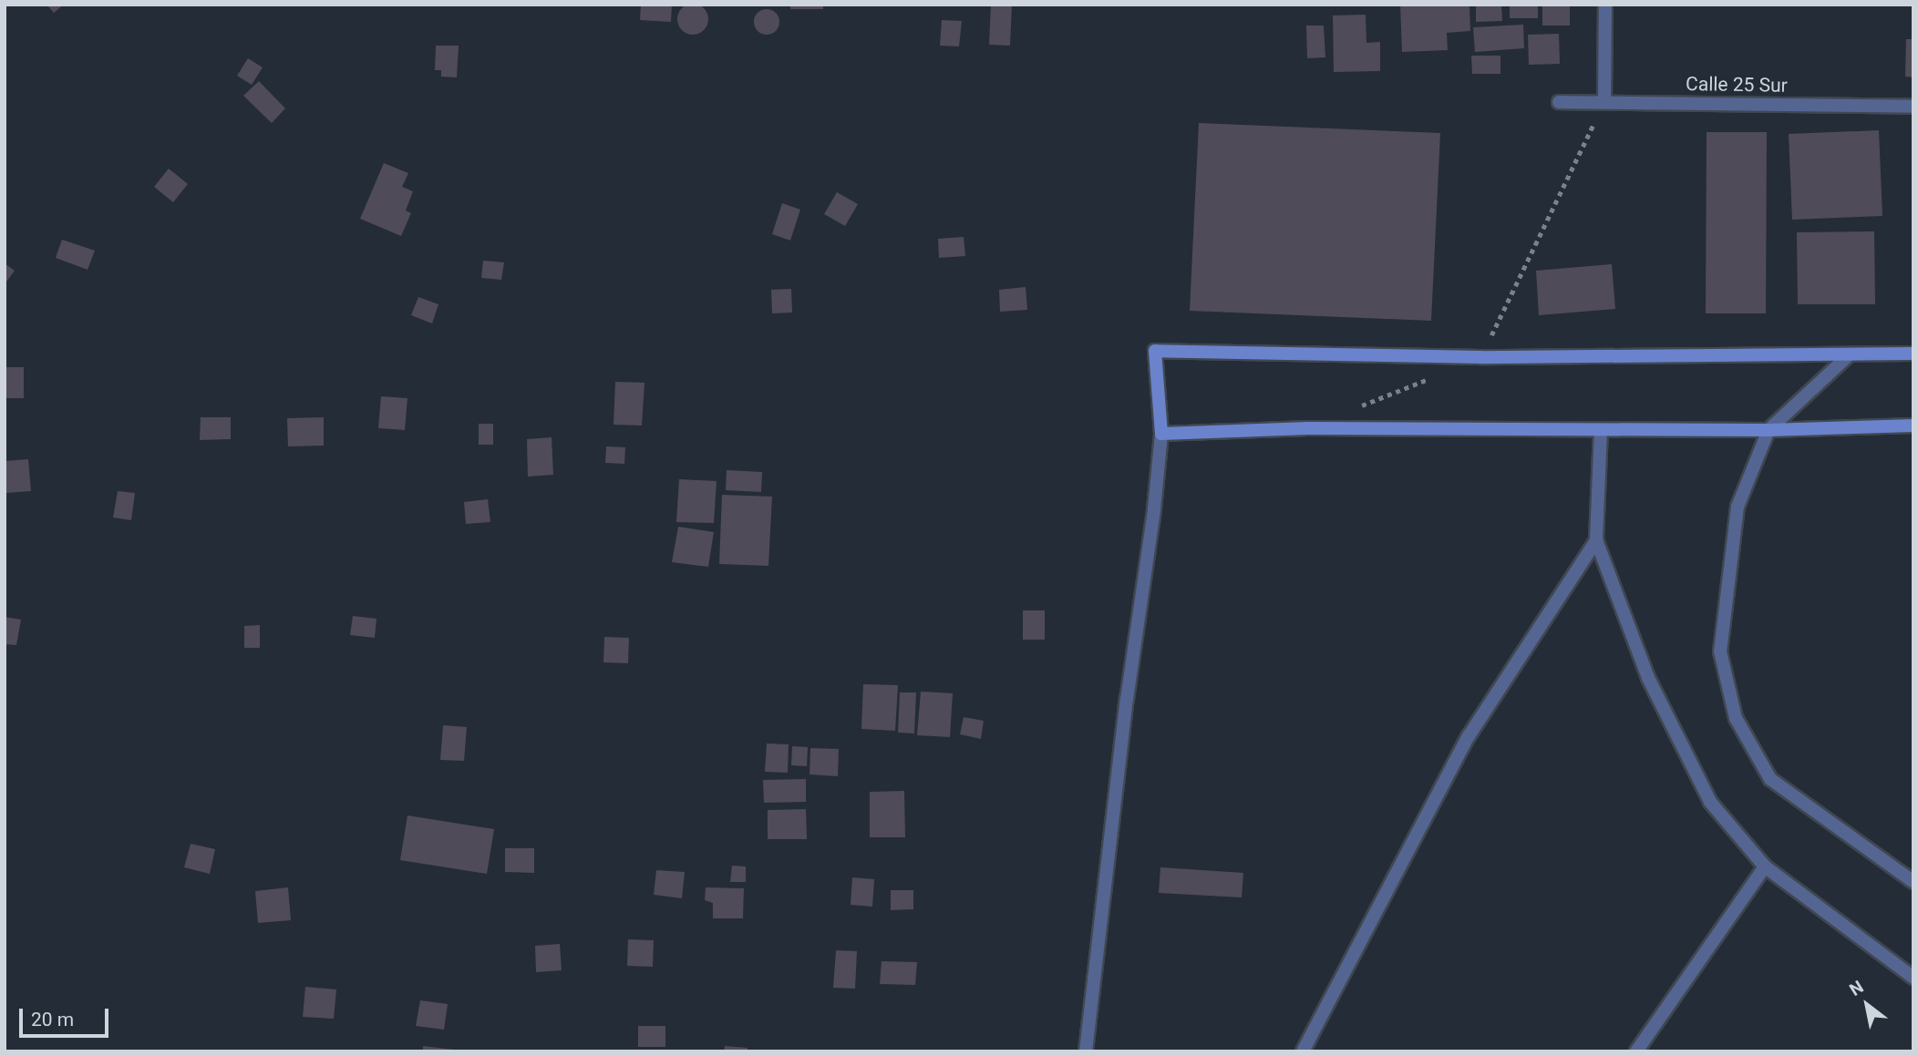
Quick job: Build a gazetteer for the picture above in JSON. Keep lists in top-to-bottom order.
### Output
{
  "streets": {
    "street": ["Calle 25 Sur"]
  },
  "scale_bar": "20 m",
  "north": "top left"
}
